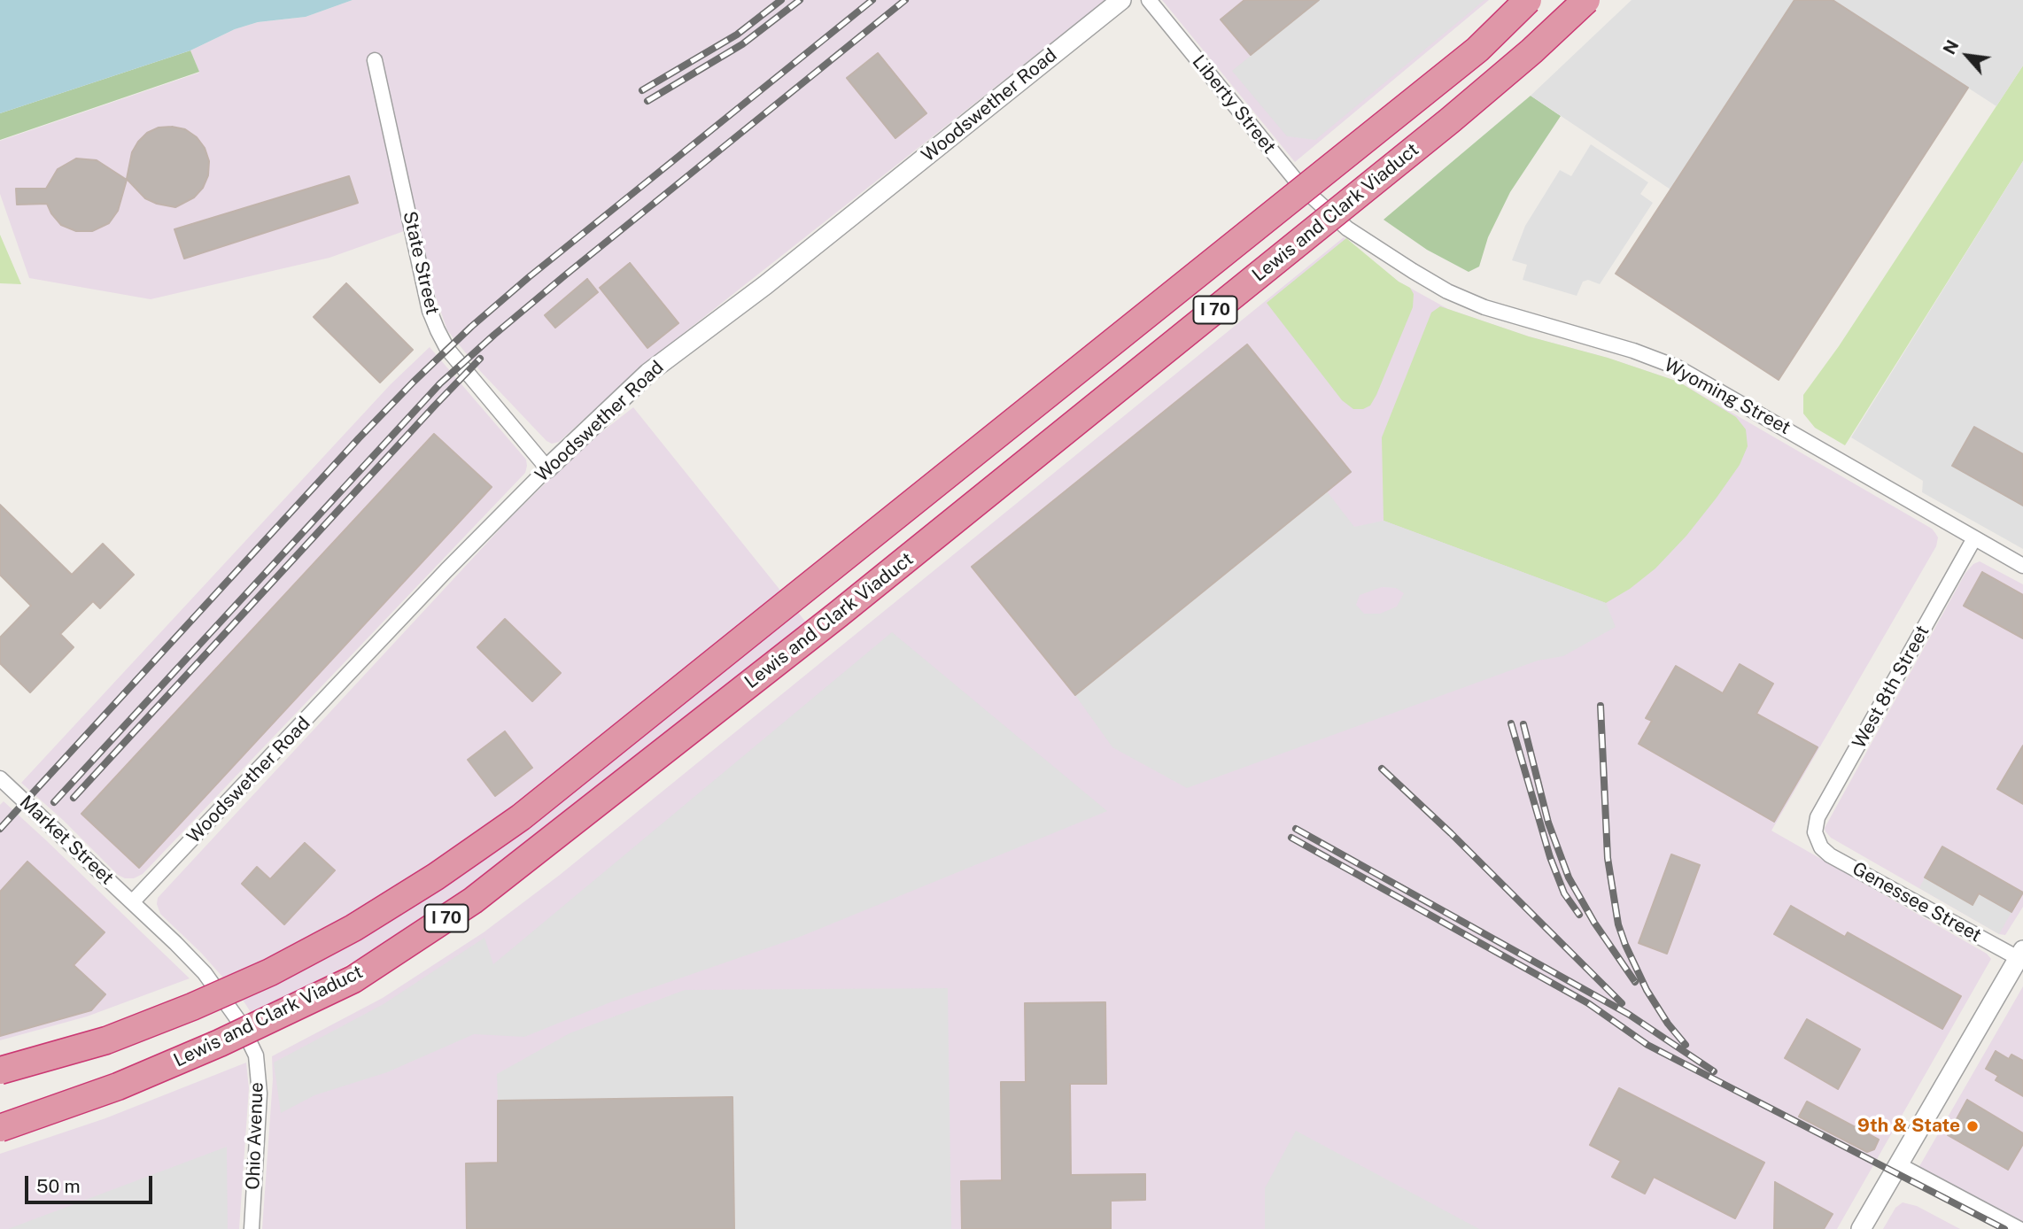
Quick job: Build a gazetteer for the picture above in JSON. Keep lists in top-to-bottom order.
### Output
{
  "streets": {
    "highway": ["Lewis and Clark Viaduct", "I 70"],
    "street": [
      "Liberty Street",
      "Woodswether Road",
      "State Street",
      "Wyoming Street",
      "West 8th Street",
      "Market Street",
      "Genessee Street",
      "Ohio Avenue"
    ]
  },
  "crossings": [
    ["Liberty Street", "Wyoming Street"],
    ["Woodswether Road", "State Street"],
    ["Woodswether Road", "Market Street"],
    ["Woodswether Road", "Ohio Avenue"],
    ["Wyoming Street", "West 8th Street"],
    ["West 8th Street", "Genessee Street"],
    ["Market Street", "Ohio Avenue"]
  ],
  "places": ["9th & State"],
  "scale_bar": "50 m",
  "north": "top left"
}
